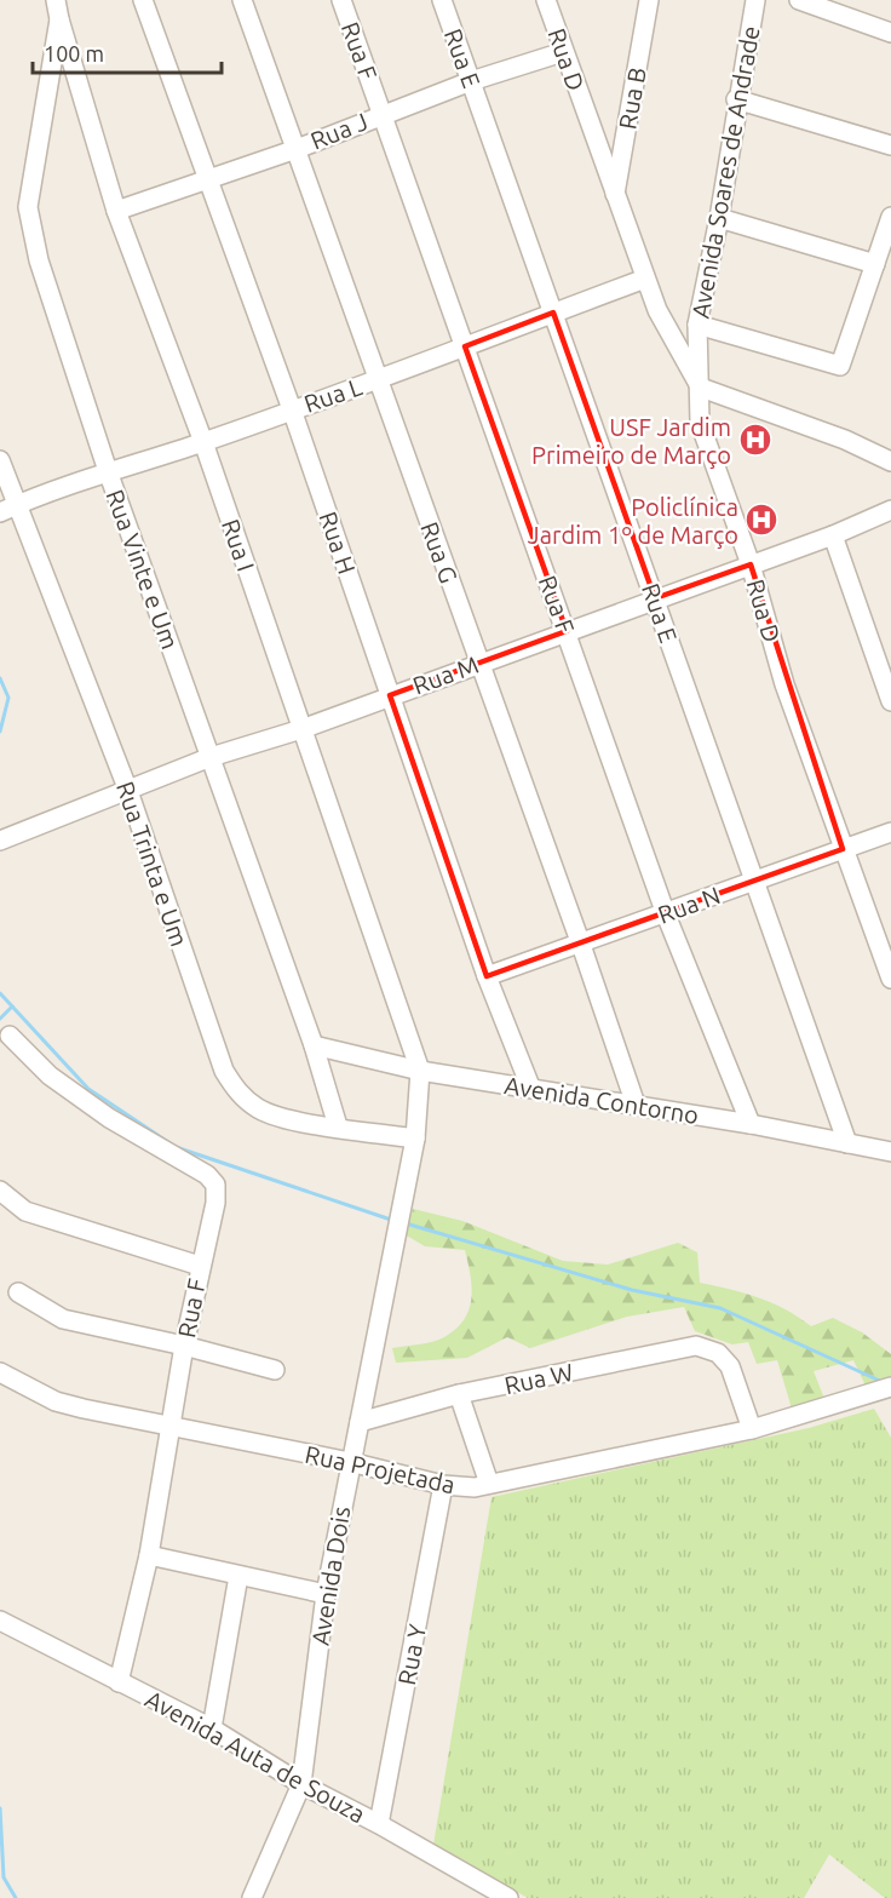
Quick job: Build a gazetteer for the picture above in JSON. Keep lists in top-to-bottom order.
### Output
{
  "streets": {
    "street": [
      "Rua F",
      "Rua E",
      "Rua D",
      "Rua B",
      "Rua J",
      "Avenida Soares de Andrade",
      "Rua L",
      "Rua H",
      "Rua I",
      "Rua G",
      "Rua Vinte e Um",
      "Rua M",
      "Rua Trinta e Um",
      "Rua N",
      "Avenida Contorno",
      "Rua W",
      "Rua Projetada",
      "Avenida Dois",
      "Rua Y",
      "Avenida Auta de Souza"
    ]
  },
  "crossings": [
    ["Rua F", "Rua J"],
    ["Rua F", "Rua L"],
    ["Rua F", "Rua M"],
    ["Rua F", "Rua N"],
    ["Rua F", "Avenida Contorno"],
    ["Rua F", "Rua Projetada"],
    ["Rua F", "Avenida Auta de Souza"],
    ["Rua E", "Rua J"],
    ["Rua E", "Rua L"],
    ["Rua E", "Rua M"],
    ["Rua E", "Rua N"],
    ["Rua E", "Avenida Contorno"],
    ["Rua D", "Rua B"],
    ["Rua D", "Rua J"],
    ["Rua D", "Avenida Soares de Andrade"],
    ["Rua D", "Rua L"],
    ["Rua D", "Rua M"],
    ["Rua D", "Rua N"],
    ["Rua J", "Rua H"],
    ["Rua J", "Rua I"],
    ["Rua J", "Rua G"],
    ["Rua L", "Rua H"],
    ["Rua L", "Rua I"],
    ["Rua L", "Rua G"],
    ["Rua L", "Rua Vinte e Um"],
    ["Rua L", "Rua Trinta e Um"],
    ["Rua H", "Rua M"],
    ["Rua H", "Rua N"],
    ["Rua H", "Avenida Contorno"],
    ["Rua I", "Rua Vinte e Um"],
    ["Rua I", "Rua M"],
    ["Rua I", "Avenida Contorno"],
    ["Rua I", "Avenida Dois"],
    ["Rua G", "Rua M"],
    ["Rua G", "Rua N"],
    ["Rua G", "Avenida Contorno"],
    ["Rua Vinte e Um", "Rua M"],
    ["Rua Vinte e Um", "Rua Trinta e Um"],
    ["Rua Vinte e Um", "Avenida Contorno"],
    ["Rua M", "Rua Trinta e Um"],
    ["Rua Trinta e Um", "Avenida Dois"],
    ["Avenida Contorno", "Avenida Dois"],
    ["Rua W", "Rua Projetada"],
    ["Rua W", "Avenida Dois"],
    ["Rua Projetada", "Avenida Dois"],
    ["Rua Projetada", "Rua Y"],
    ["Avenida Dois", "Avenida Auta de Souza"],
    ["Rua Y", "Avenida Auta de Souza"]
  ],
  "places": {
    "hospital": ["USF Jardim Primeiro de Março", "Policlínica Jardim 1º de Março"]
  },
  "scale_bar": "100 m"
}
